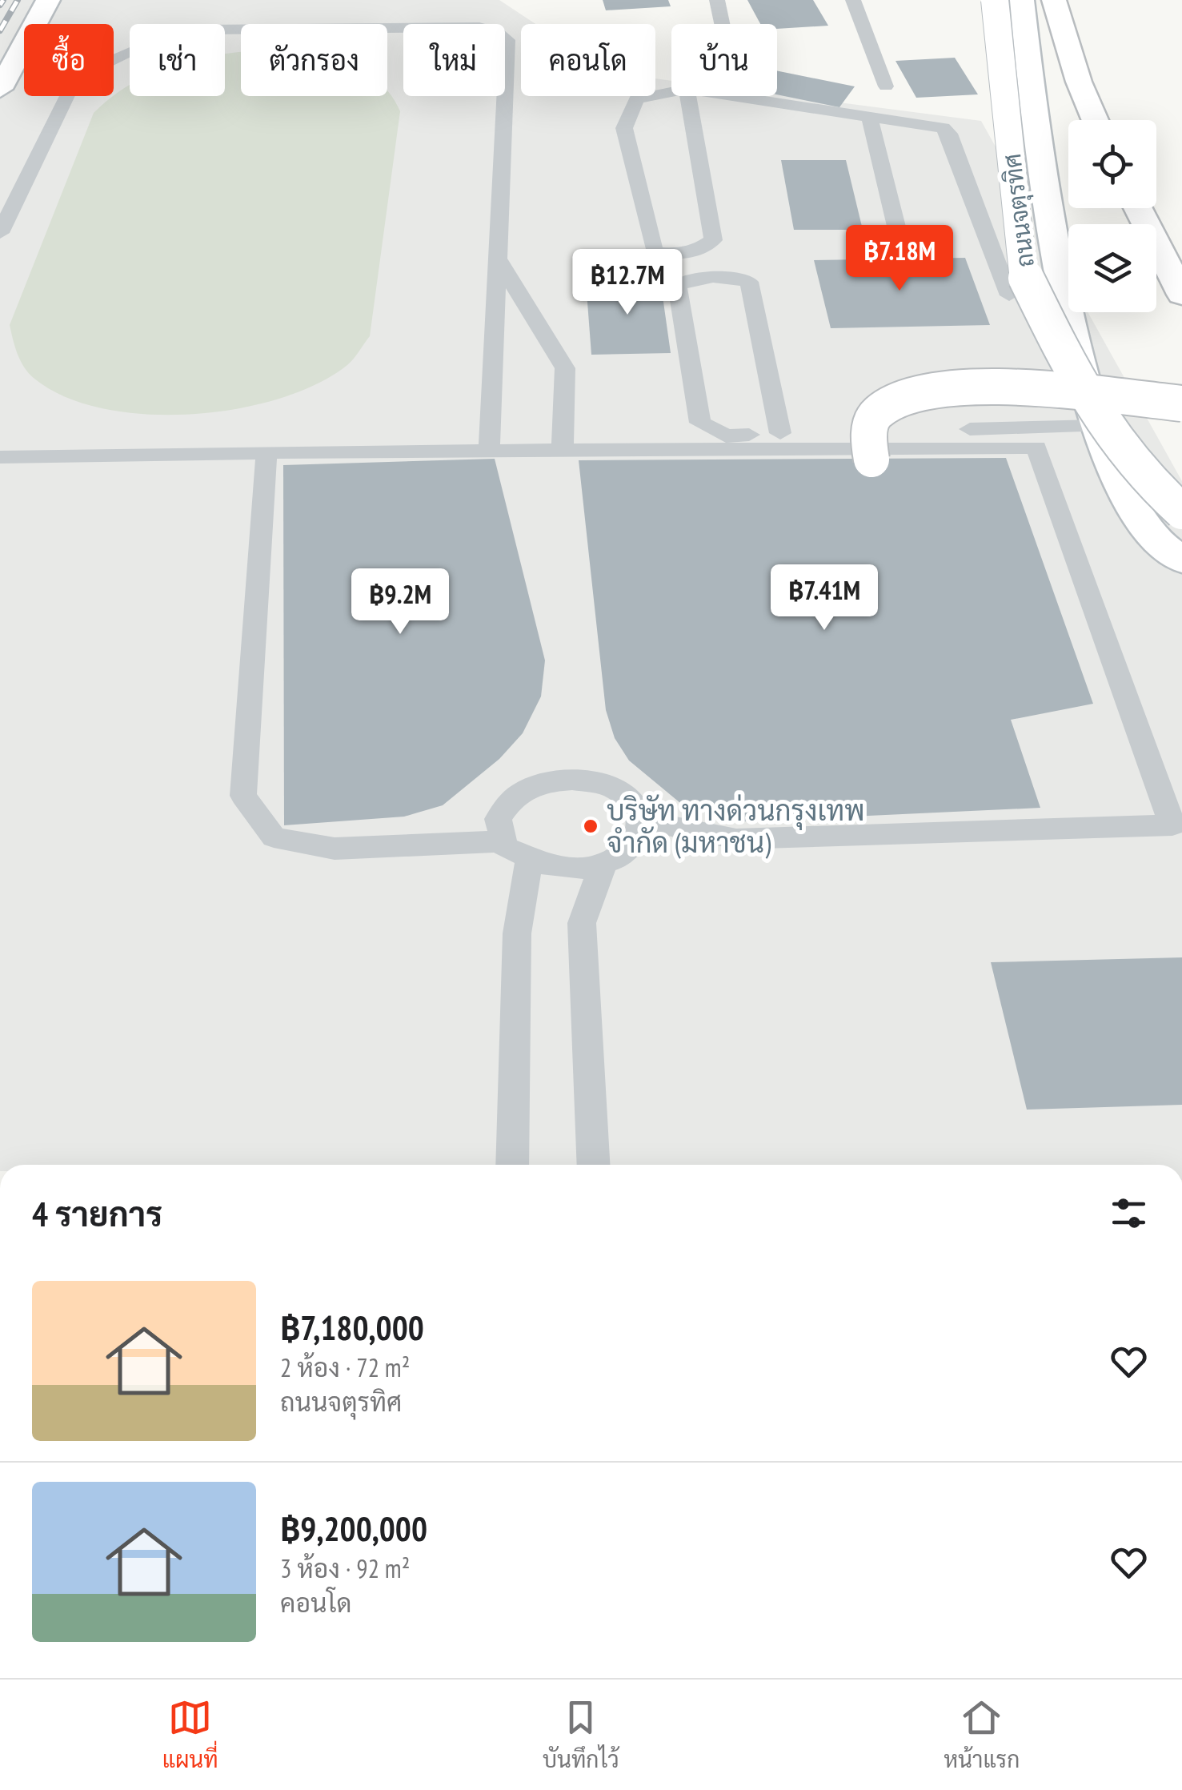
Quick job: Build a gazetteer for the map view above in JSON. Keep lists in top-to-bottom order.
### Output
{
  "streets": {
    "main road": ["ถนนจตุรทิศ"]
  },
  "places": ["บริษัท ทางด่วนกรุงเทพ จำกัด (มหาชน)"],
  "page": {
    "chip": [
      "ซื้อ",
      "เช่า",
      "ตัวกรอง",
      "ใหม่",
      "คอนโด",
      "บ้าน"
    ],
    "price": [
      "฿7.18M",
      "฿12.7M",
      "฿7.41M",
      "฿9.2M"
    ],
    "heading": "4 รายการ",
    "list": [
      {
        "name": "฿7,180,000",
        "note": "2 ห้อง · 72 m² · ถนนจตุรทิศ"
      },
      {
        "name": "฿9,200,000",
        "note": "3 ห้อง · 92 m² · คอนโด"
      }
    ],
    "tabs": ["แผนที่", "บันทึกไว้", "หน้าแรก"]
  }
}
